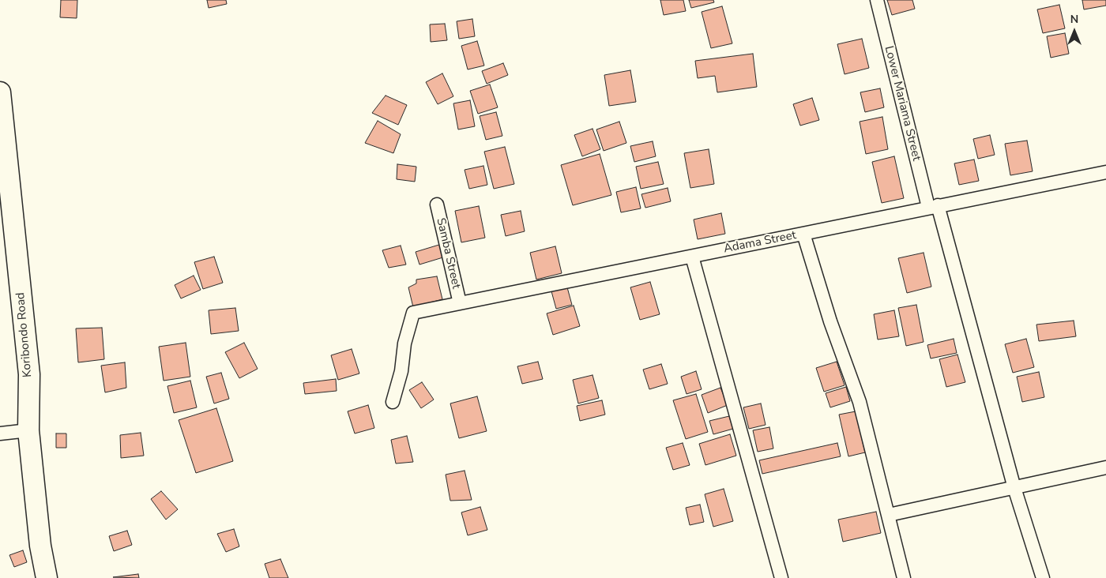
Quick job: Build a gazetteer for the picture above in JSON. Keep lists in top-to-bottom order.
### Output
{
  "streets": {
    "highway": ["Koribondo Road"],
    "street": ["Lower Mariama Street", "Adama Street", "Samba Street"]
  },
  "crossings": [
    ["Lower Mariama Street", "Adama Street"],
    ["Adama Street", "Samba Street"]
  ],
  "north": "top"
}
